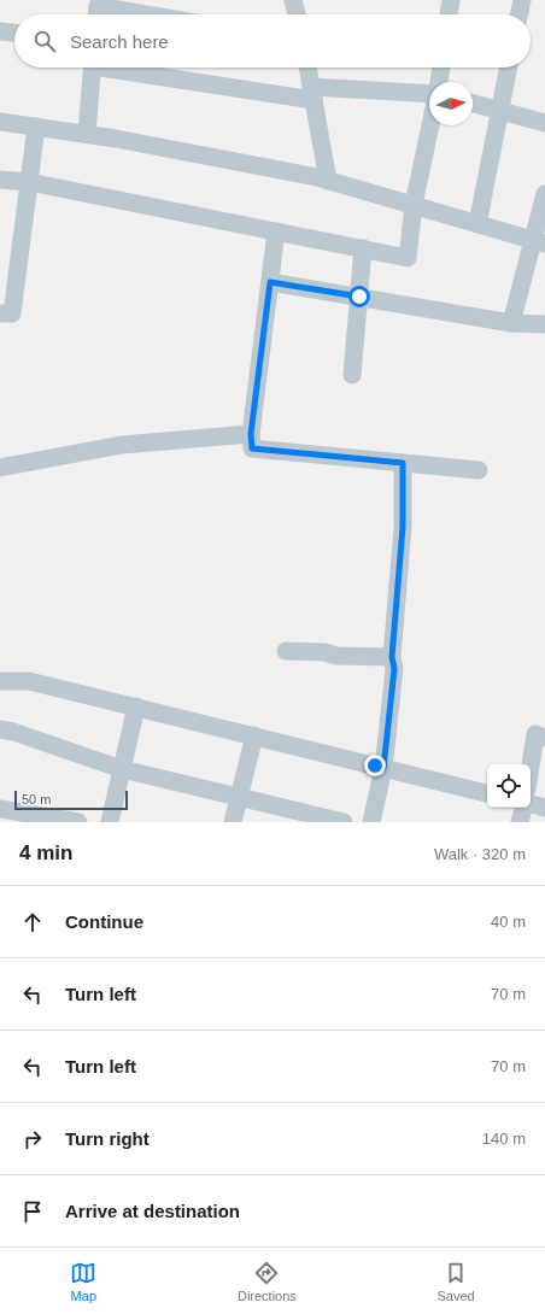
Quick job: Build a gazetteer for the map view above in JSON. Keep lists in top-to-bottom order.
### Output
{
  "scale_bar": "50 m",
  "north": "right",
  "page": {
    "search": "Search here",
    "scale": "50 m",
    "heading": ["4 min", "Walk · 320 m"],
    "list": [
      ["Continue", "40 m"],
      ["Turn left", "70 m"],
      ["Turn left", "70 m"],
      ["Turn right", "140 m"],
      "Arrive at destination"
    ],
    "nav": ["Map", "Directions", "Saved"]
  }
}
